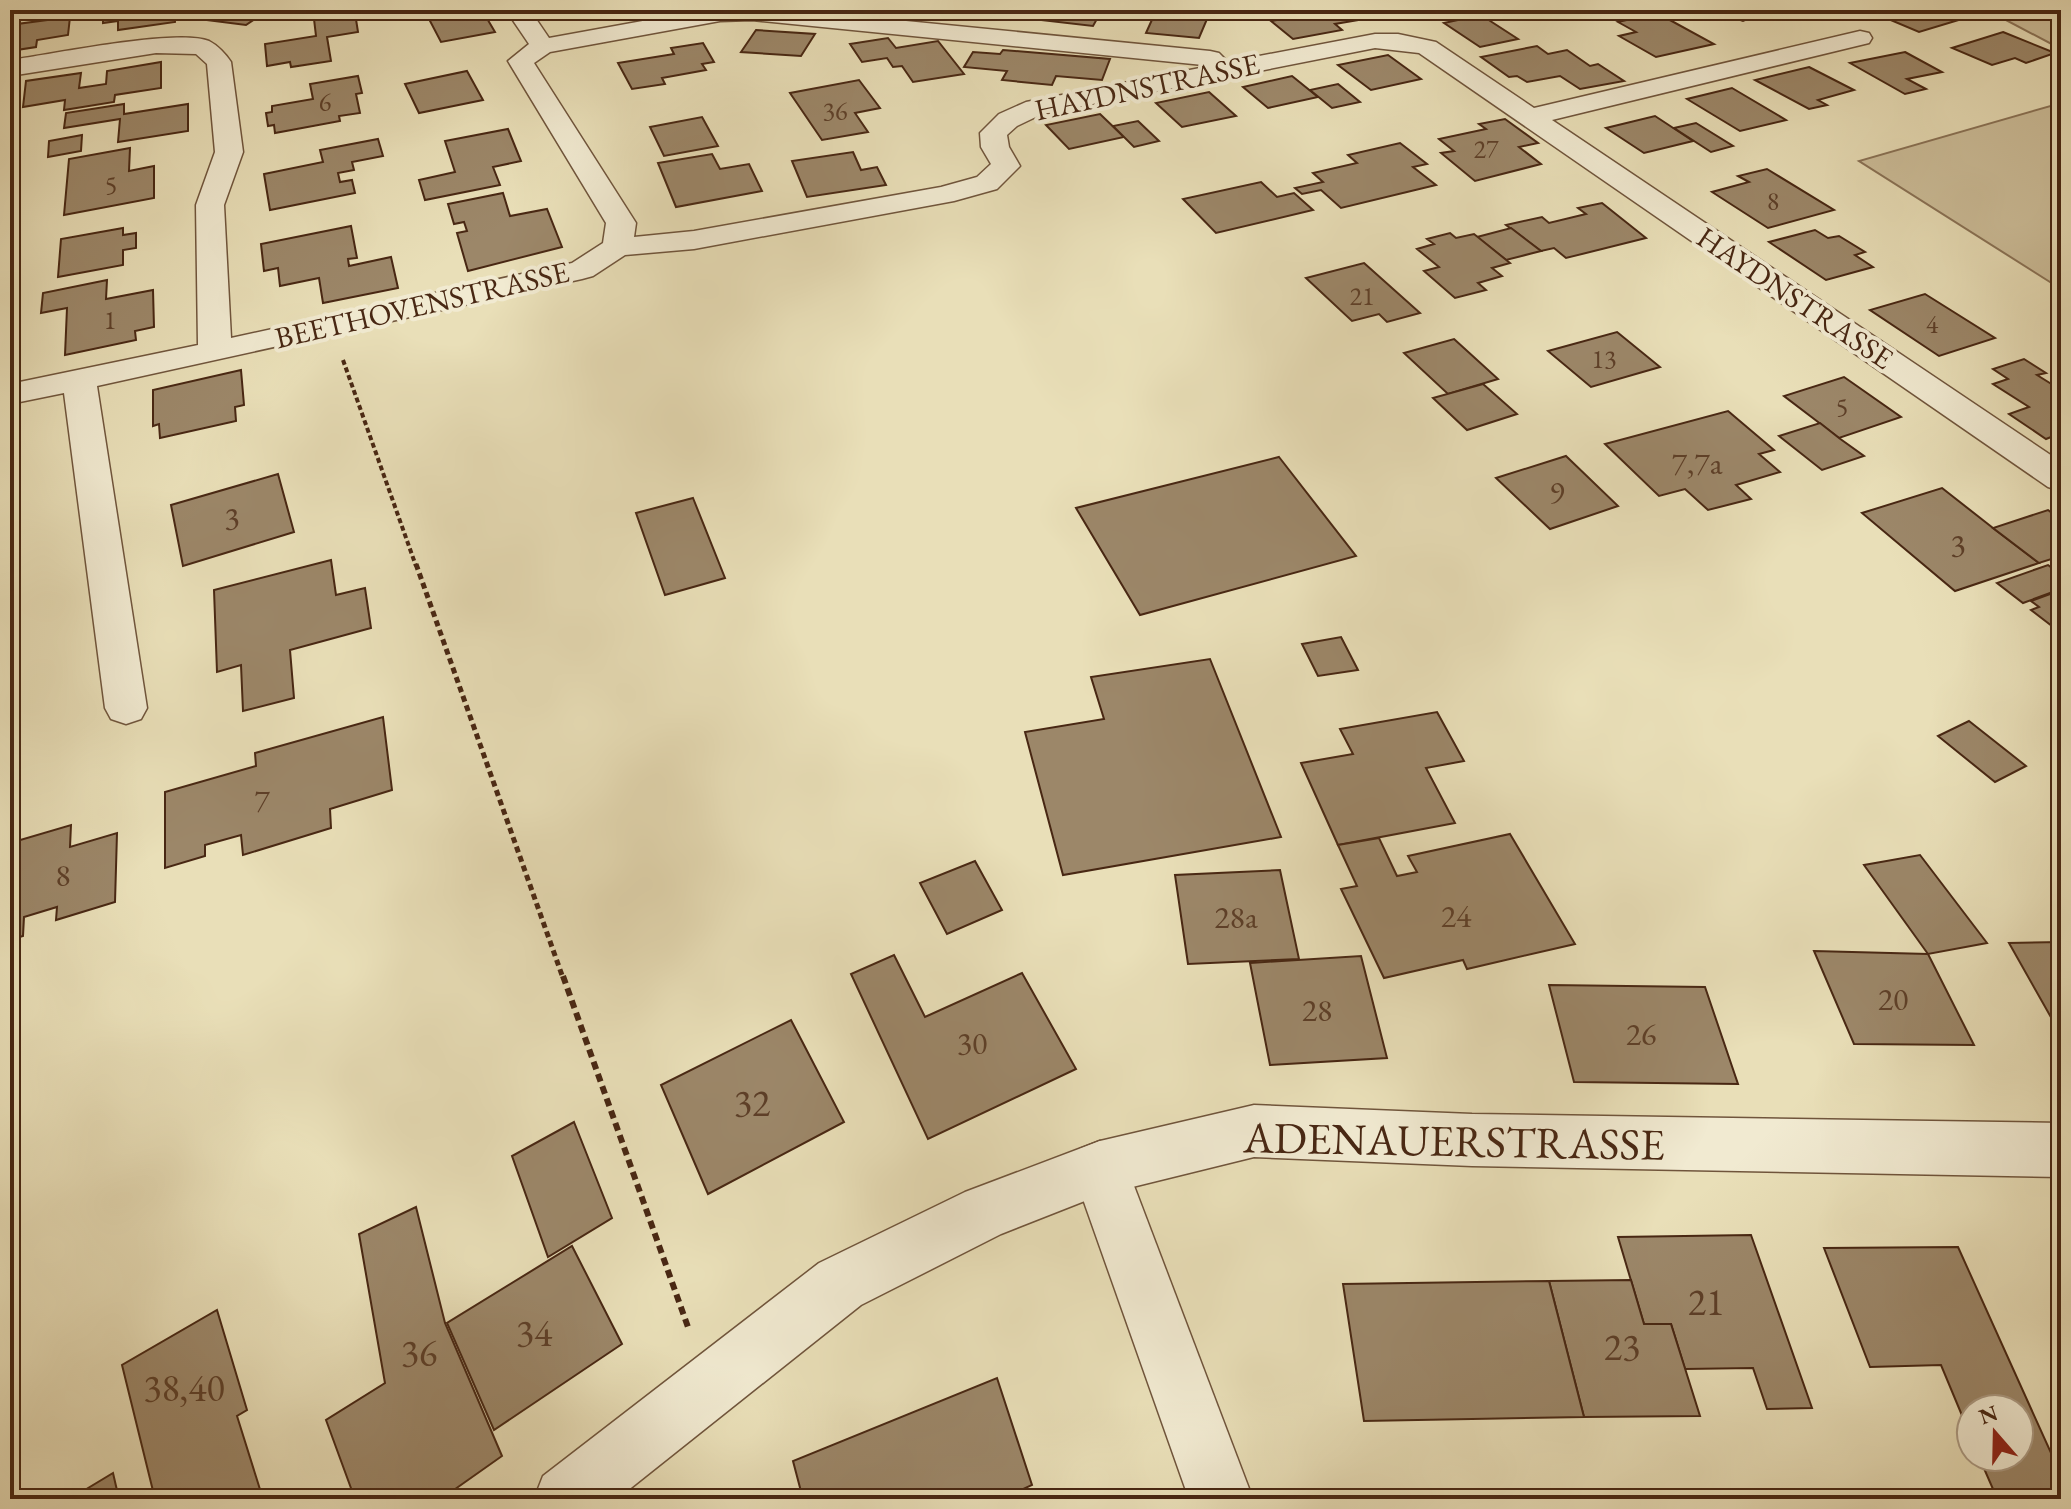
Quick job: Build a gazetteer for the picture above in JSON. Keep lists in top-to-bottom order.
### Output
{
  "streets": {
    "street": ["HAYDNSTRASSE", "BEETHOVENSTRASSE", "ADENAUERSTRASSE"]
  },
  "crossings": [
    ["HAYDNSTRASSE", "BEETHOVENSTRASSE"]
  ],
  "house_numbers": [
    "6",
    "36",
    "27",
    "5",
    "8",
    "21",
    "1",
    "4",
    "13",
    "5",
    "7,7a",
    "9",
    "3",
    "3",
    "7",
    "8",
    "24",
    "28a",
    "20",
    "28",
    "26",
    "30",
    "32",
    "21",
    "34",
    "23",
    "36",
    "38,40"
  ],
  "north": "top"
}
